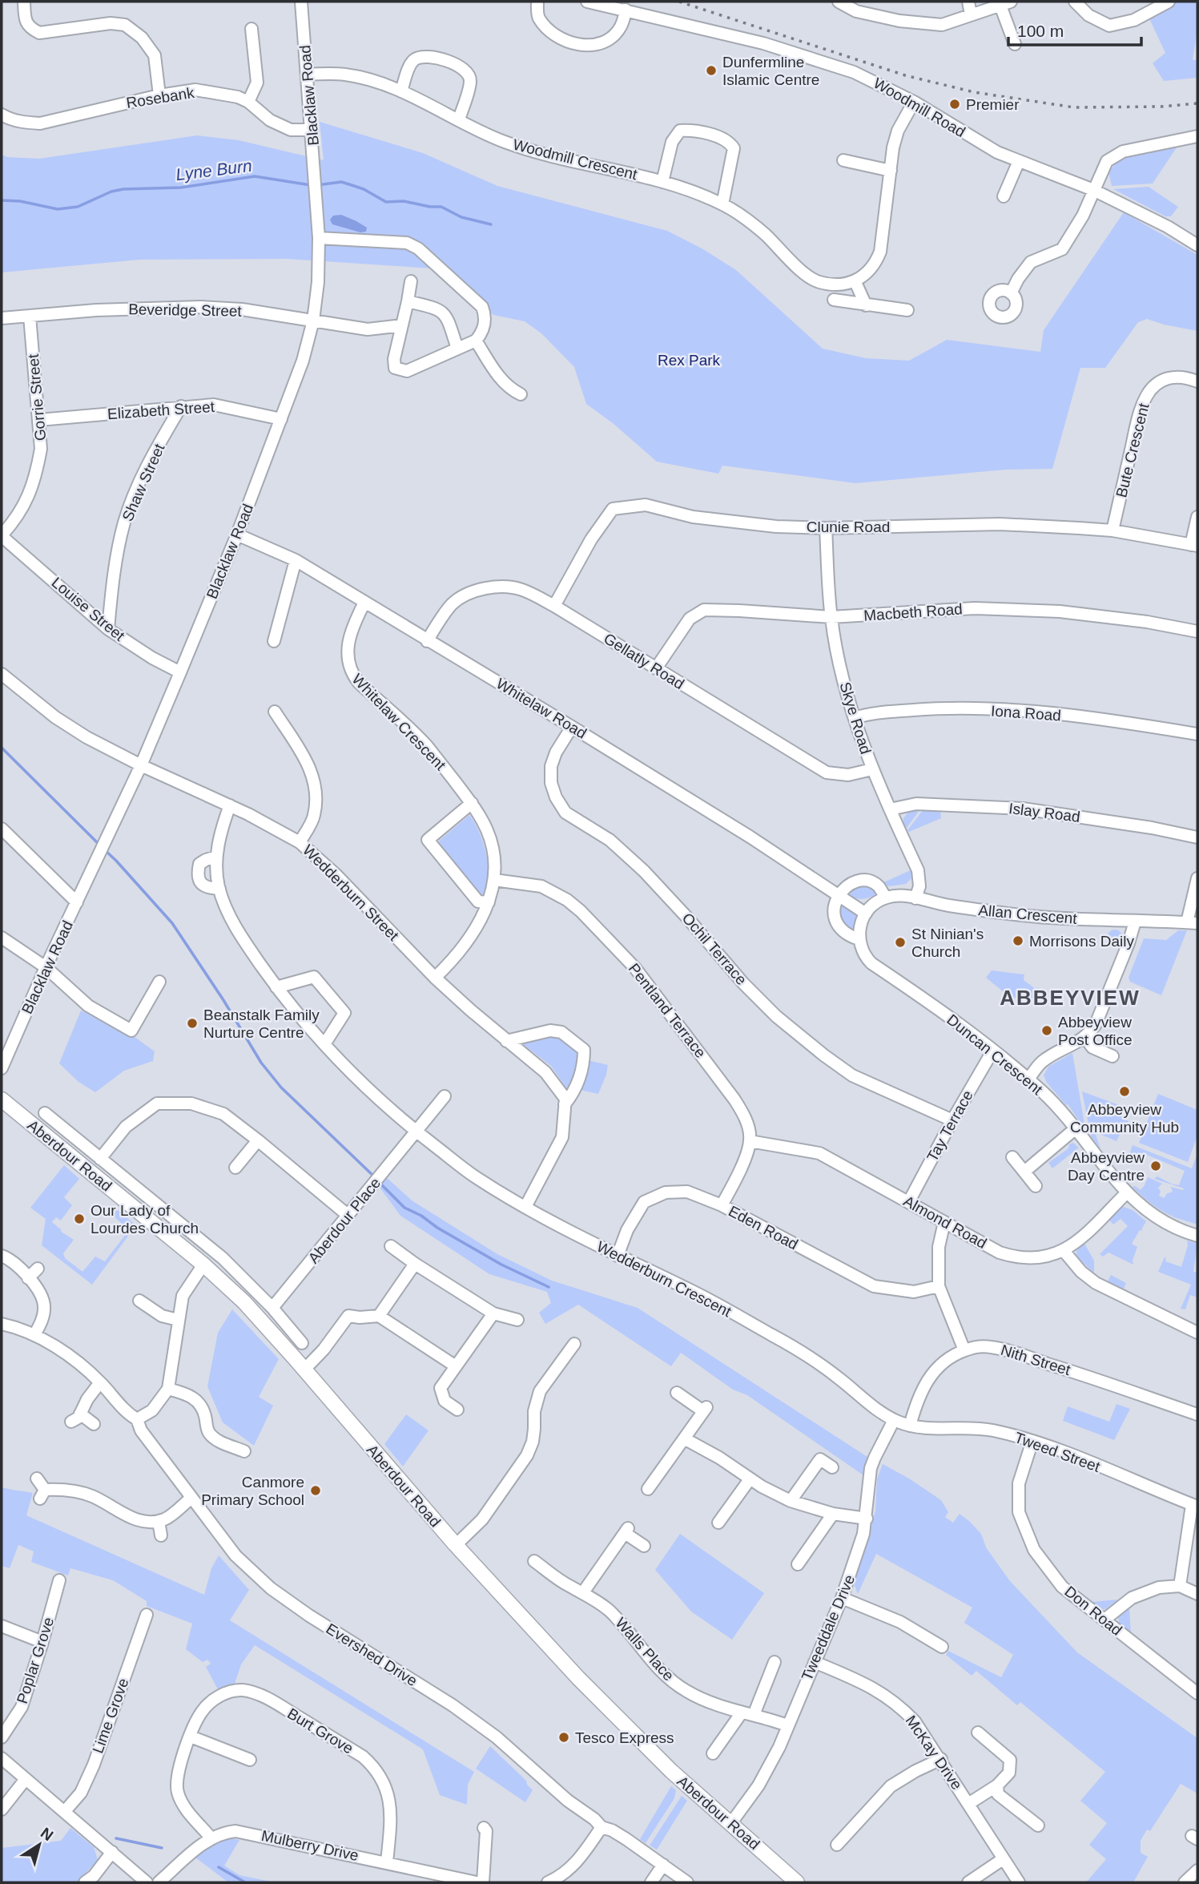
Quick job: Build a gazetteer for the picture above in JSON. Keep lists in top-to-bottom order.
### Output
{
  "streets": {
    "main road": ["Aberdour Road"],
    "street": [
      "Blacklaw Road",
      "Rosebank",
      "Woodmill Road",
      "Woodmill Crescent",
      "Beveridge Street",
      "Gorrie Street",
      "Elizabeth Street",
      "Bute Crescent",
      "Shaw Street",
      "Clunie Road",
      "Louise Street",
      "Macbeth Road",
      "Gellatly Road",
      "Whitelaw Road",
      "Iona Road",
      "Skye Road",
      "Whitelaw Crescent",
      "Islay Road",
      "Wedderburn Street",
      "Allan Crescent",
      "Ochil Terrace",
      "Pentland Terrace",
      "Duncan Crescent",
      "Tay Terrace",
      "Aberdour Place",
      "Almond Road",
      "Eden Road",
      "Wedderburn Crescent",
      "Nith Street",
      "Tweed Street",
      "Don Road",
      "Tweeddale Drive",
      "Walls Place",
      "Evershed Drive",
      "Poplar Grove",
      "Lime Grove",
      "Burt Grove",
      "McKay Drive",
      "Mulberry Drive"
    ]
  },
  "crossings": [
    ["Blacklaw Road", "Rosebank"],
    ["Blacklaw Road", "Woodmill Crescent"],
    ["Blacklaw Road", "Beveridge Street"],
    ["Blacklaw Road", "Elizabeth Street"],
    ["Blacklaw Road", "Louise Street"],
    ["Blacklaw Road", "Whitelaw Road"],
    ["Blacklaw Road", "Wedderburn Street"],
    ["Beveridge Street", "Gorrie Street"],
    ["Gorrie Street", "Elizabeth Street"],
    ["Gorrie Street", "Louise Street"],
    ["Elizabeth Street", "Shaw Street"],
    ["Bute Crescent", "Clunie Road"],
    ["Shaw Street", "Louise Street"],
    ["Clunie Road", "Gellatly Road"],
    ["Clunie Road", "Skye Road"],
    ["Macbeth Road", "Gellatly Road"],
    ["Macbeth Road", "Skye Road"],
    ["Gellatly Road", "Whitelaw Road"],
    ["Gellatly Road", "Skye Road"],
    ["Whitelaw Road", "Whitelaw Crescent"],
    ["Whitelaw Road", "Ochil Terrace"],
    ["Iona Road", "Skye Road"],
    ["Skye Road", "Islay Road"],
    ["Skye Road", "Allan Crescent"],
    ["Whitelaw Crescent", "Wedderburn Street"],
    ["Whitelaw Crescent", "Pentland Terrace"],
    ["Wedderburn Street", "Wedderburn Crescent"],
    ["Ochil Terrace", "Tay Terrace"],
    ["Pentland Terrace", "Almond Road"],
    ["Duncan Crescent", "Tay Terrace"],
    ["Tay Terrace", "Almond Road"],
    ["Aberdour Road", "Aberdour Place"],
    ["Aberdour Road", "Tweeddale Drive"],
    ["Aberdour Place", "Wedderburn Crescent"],
    ["Eden Road", "Wedderburn Crescent"],
    ["Wedderburn Crescent", "Nith Street"],
    ["Wedderburn Crescent", "Tweed Street"],
    ["Wedderburn Crescent", "Tweeddale Drive"],
    ["Nith Street", "Tweed Street"],
    ["Tweed Street", "Don Road"],
    ["Tweeddale Drive", "Walls Place"],
    ["Tweeddale Drive", "McKay Drive"],
    ["Burt Grove", "Mulberry Drive"]
  ],
  "districts": ["ABBEYVIEW"],
  "water": ["Lyne Burn"],
  "parks": ["Rex Park"],
  "places": [
    "Dunfermline Islamic Centre",
    "Premier",
    "Morrisons Daily",
    "St Ninian's Church",
    "Beanstalk Family Nurture Centre",
    "Abbeyview Post Office",
    "Abbeyview Community Hub",
    "Abbeyview Day Centre",
    "Our Lady of Lourdes Church",
    "Canmore Primary School",
    "Tesco Express"
  ],
  "scale_bar": "100 m",
  "north": "top right"
}
